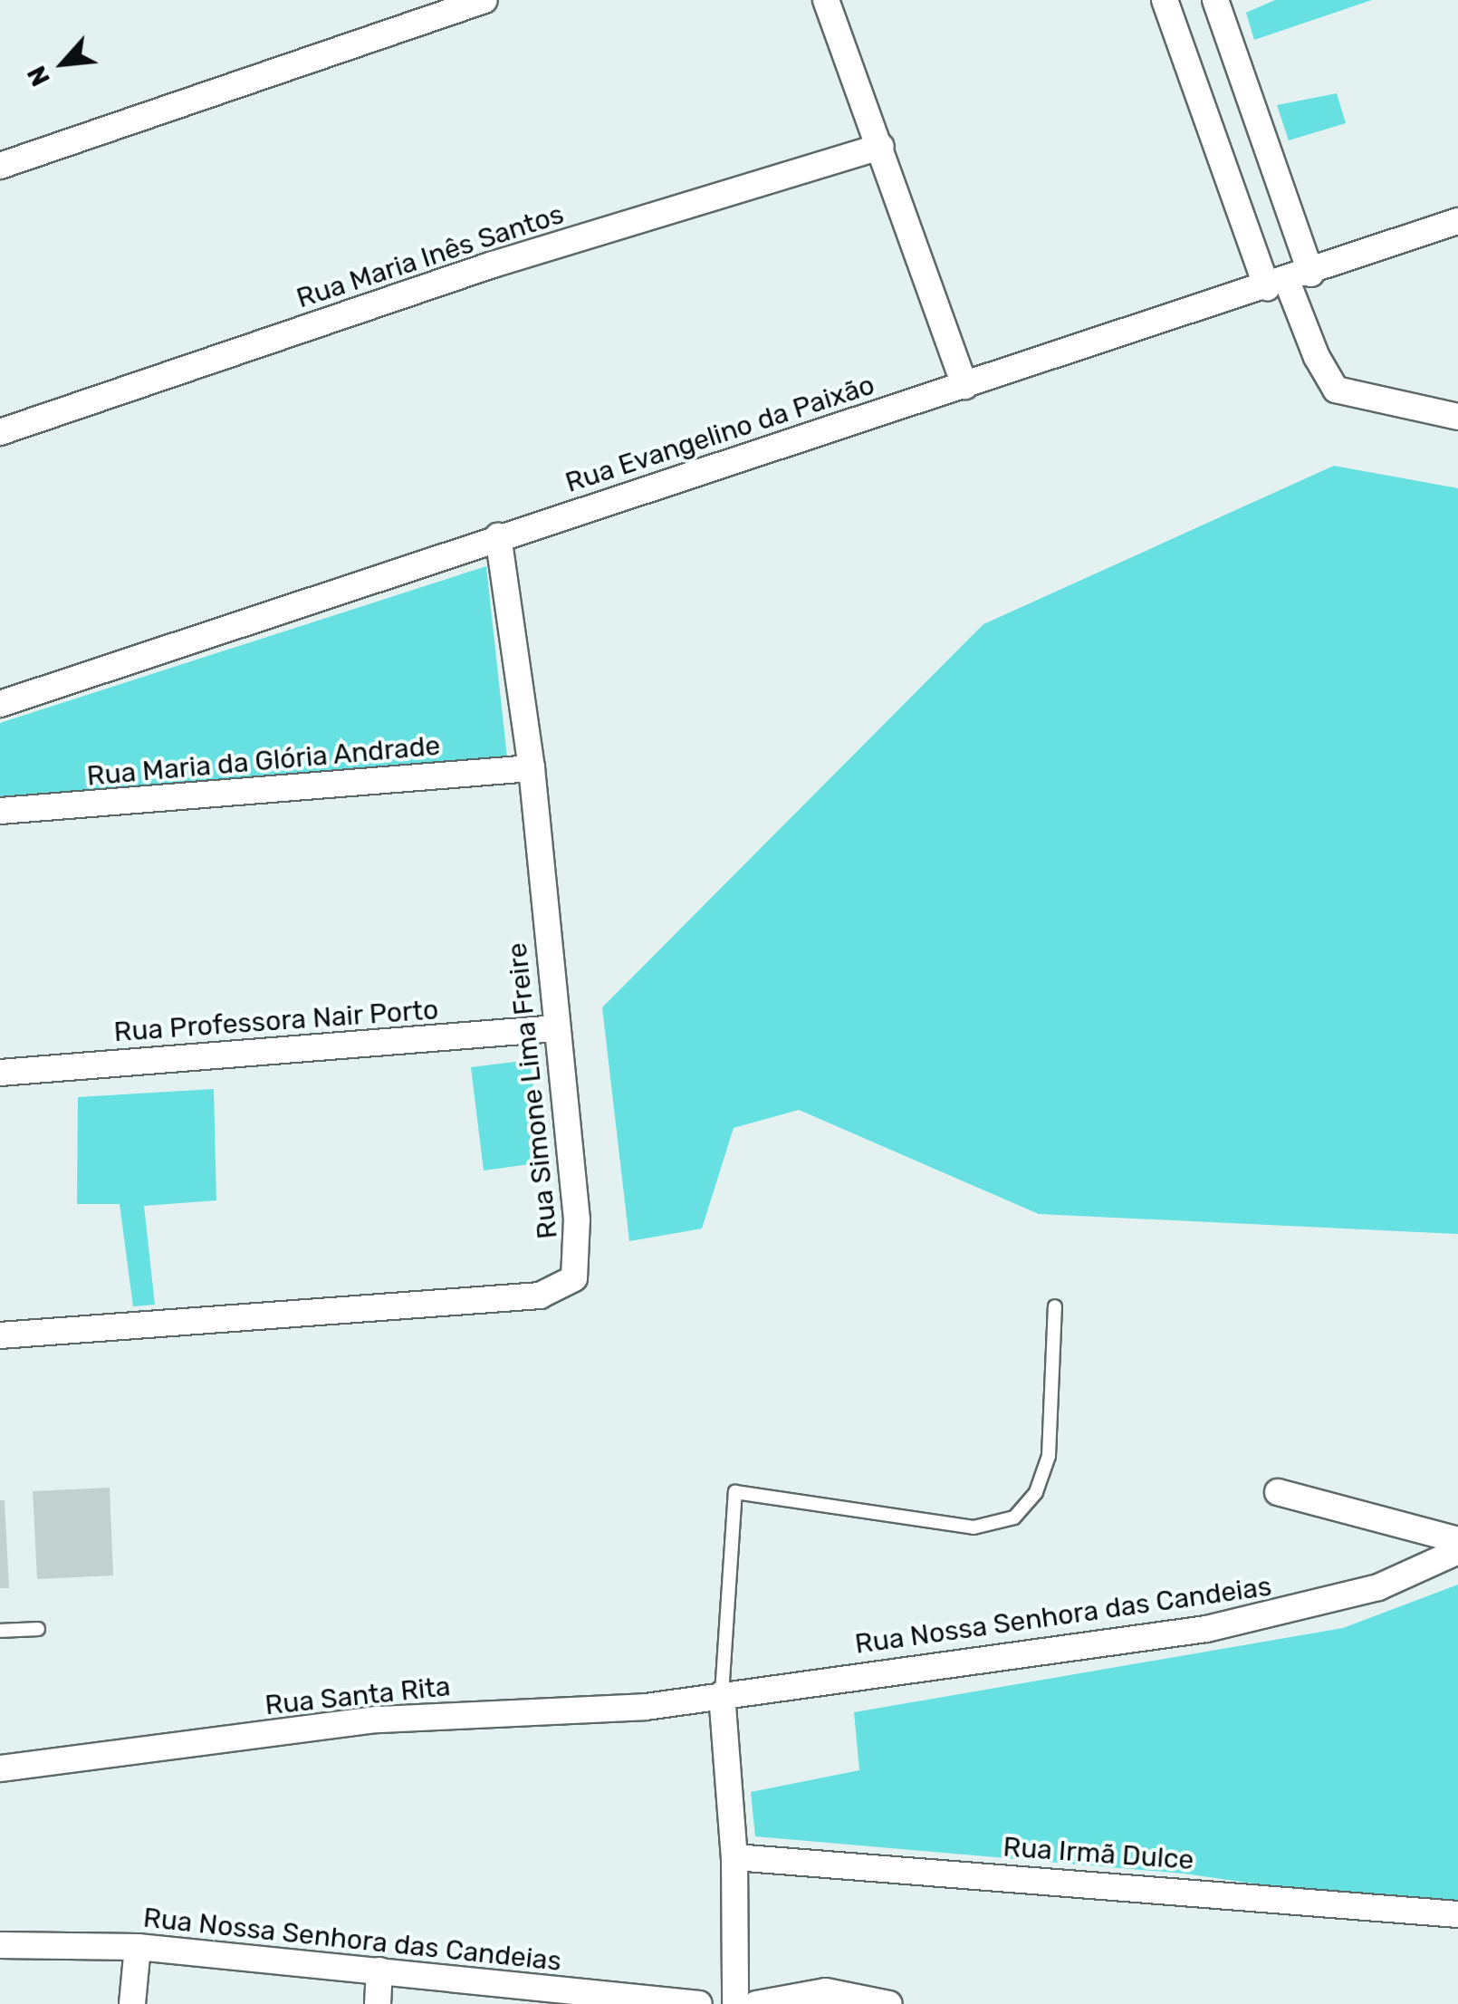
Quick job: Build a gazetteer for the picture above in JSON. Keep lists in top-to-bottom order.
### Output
{
  "streets": {
    "street": [
      "Rua Maria Inês Santos",
      "Rua Evangelino da Paixão",
      "Rua Maria da Glória Andrade",
      "Rua Professora Nair Porto",
      "Rua Simone Lima Freire",
      "Rua Nossa Senhora das Candeias",
      "Rua Santa Rita",
      "Rua Irmã Dulce"
    ]
  },
  "crossings": [
    ["Rua Evangelino da Paixão", "Rua Simone Lima Freire"],
    ["Rua Maria da Glória Andrade", "Rua Simone Lima Freire"],
    ["Rua Professora Nair Porto", "Rua Simone Lima Freire"],
    ["Rua Nossa Senhora das Candeias", "Rua Santa Rita"]
  ],
  "north": "bottom left"
}
